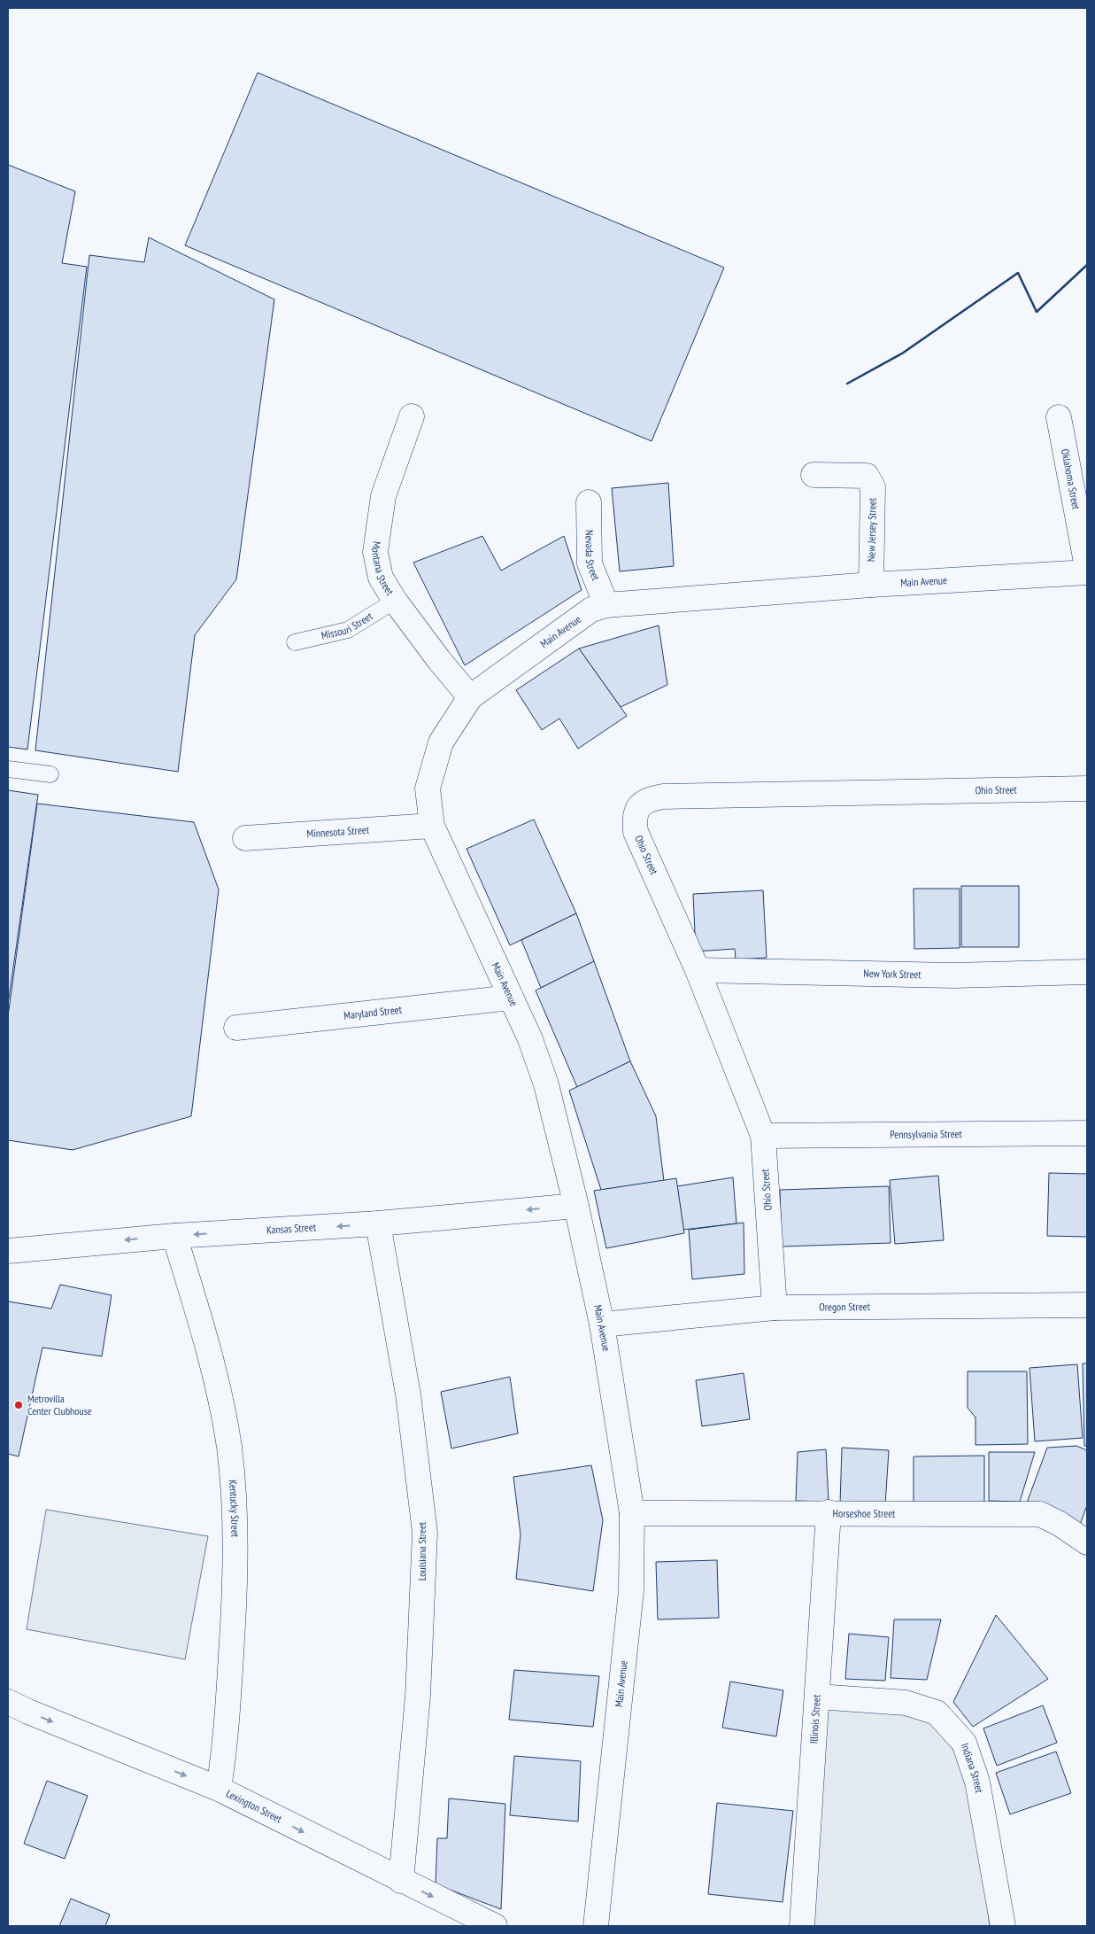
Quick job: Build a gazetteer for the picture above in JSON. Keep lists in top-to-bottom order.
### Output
{
  "streets": {
    "street": [
      "Oklahoma Street",
      "New Jersey Street",
      "Nevada Street",
      "Montana Street",
      "Main Avenue",
      "Ohio Street",
      "Minnesota Street",
      "New York Street",
      "Maryland Street",
      "Pennsylvania Street",
      "Kansas Street",
      "Oregon Street",
      "Kentucky Street",
      "Horseshoe Street",
      "Louisiana Street",
      "Illinois Street",
      "Indiana Street",
      "Lexington Street"
    ],
    "lane": ["Missouri Street"]
  },
  "crossings": [
    ["New Jersey Street", "Main Avenue"],
    ["Nevada Street", "Main Avenue"],
    ["Montana Street", "Main Avenue"],
    ["Montana Street", "Missouri Street"],
    ["Main Avenue", "Minnesota Street"],
    ["Main Avenue", "Maryland Street"],
    ["Main Avenue", "Kansas Street"],
    ["Main Avenue", "Oregon Street"],
    ["Main Avenue", "Horseshoe Street"],
    ["Ohio Street", "New York Street"],
    ["Ohio Street", "Pennsylvania Street"],
    ["Ohio Street", "Oregon Street"],
    ["Kansas Street", "Kentucky Street"],
    ["Kansas Street", "Louisiana Street"],
    ["Kentucky Street", "Lexington Street"],
    ["Horseshoe Street", "Illinois Street"],
    ["Louisiana Street", "Lexington Street"],
    ["Illinois Street", "Indiana Street"]
  ],
  "one_way": ["Kansas Street", "Lexington Street"],
  "places": ["Metrovilla Center Clubhouse"]
}
